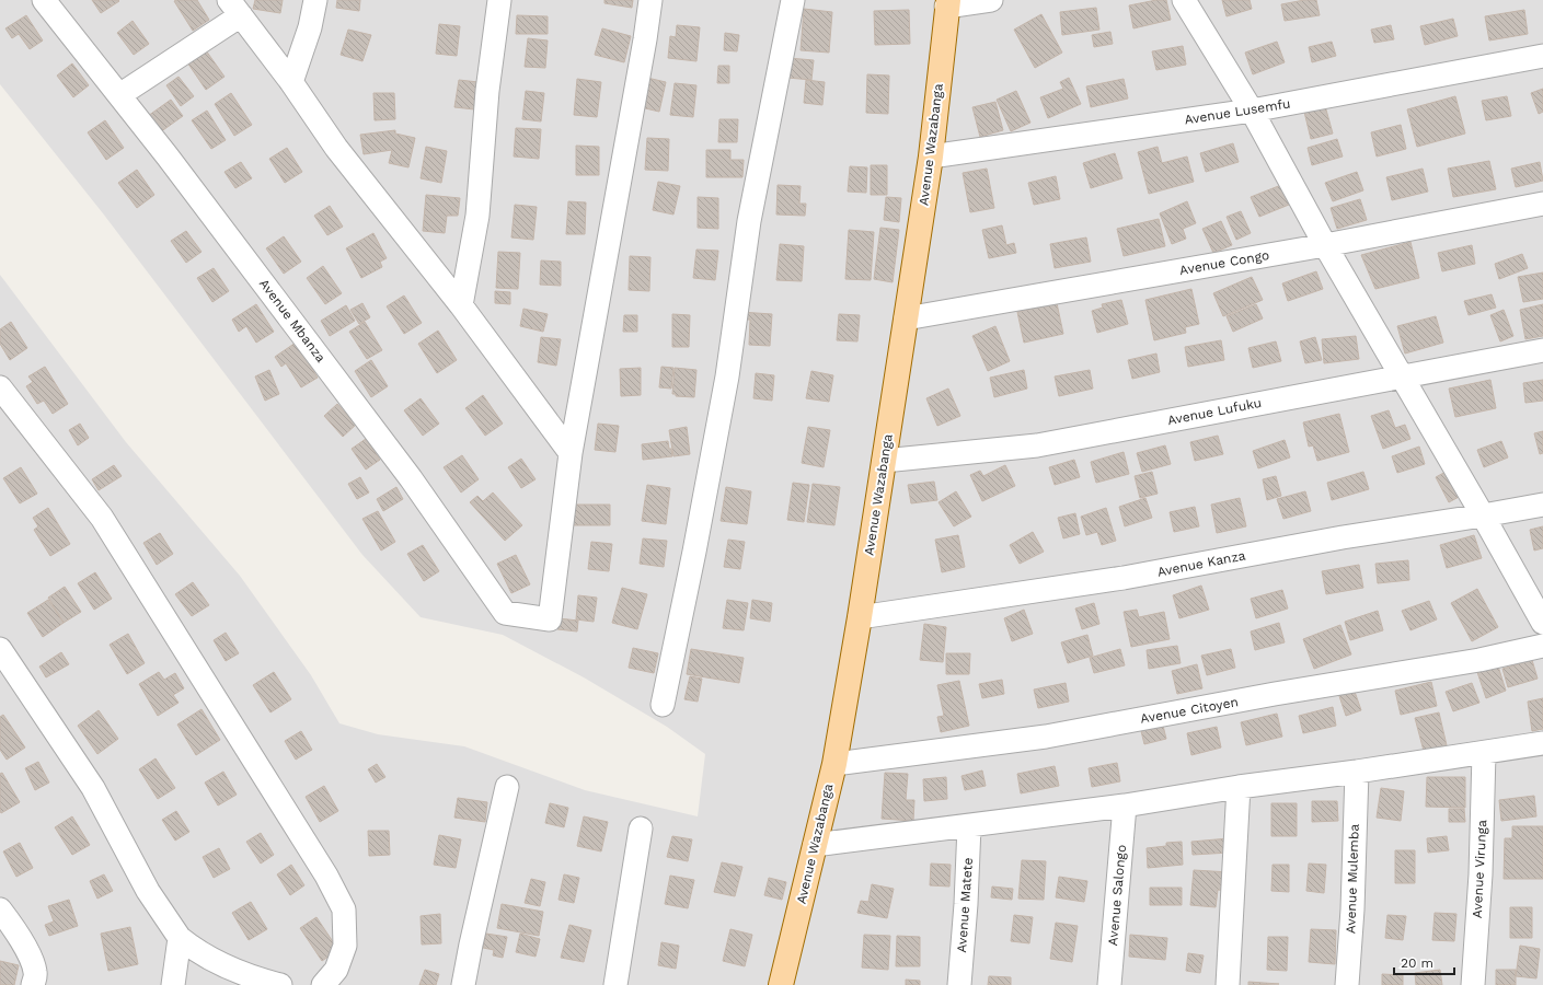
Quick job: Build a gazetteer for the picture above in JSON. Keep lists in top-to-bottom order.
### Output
{
  "streets": {
    "main road": ["Avenue Wazabanga"],
    "street": [
      "Avenue Lusemfu",
      "Avenue Congo",
      "Avenue Mbanza",
      "Avenue Lufuku",
      "Avenue Kanza",
      "Avenue Citoyen",
      "Avenue Virunga",
      "Avenue Mulemba",
      "Avenue Salongo",
      "Avenue Matete"
    ]
  },
  "crossings": [
    ["Avenue Lusemfu", "Avenue Wazabanga"],
    ["Avenue Wazabanga", "Avenue Congo"],
    ["Avenue Wazabanga", "Avenue Lufuku"],
    ["Avenue Wazabanga", "Avenue Kanza"],
    ["Avenue Wazabanga", "Avenue Citoyen"]
  ],
  "scale_bar": "20 m"
}
